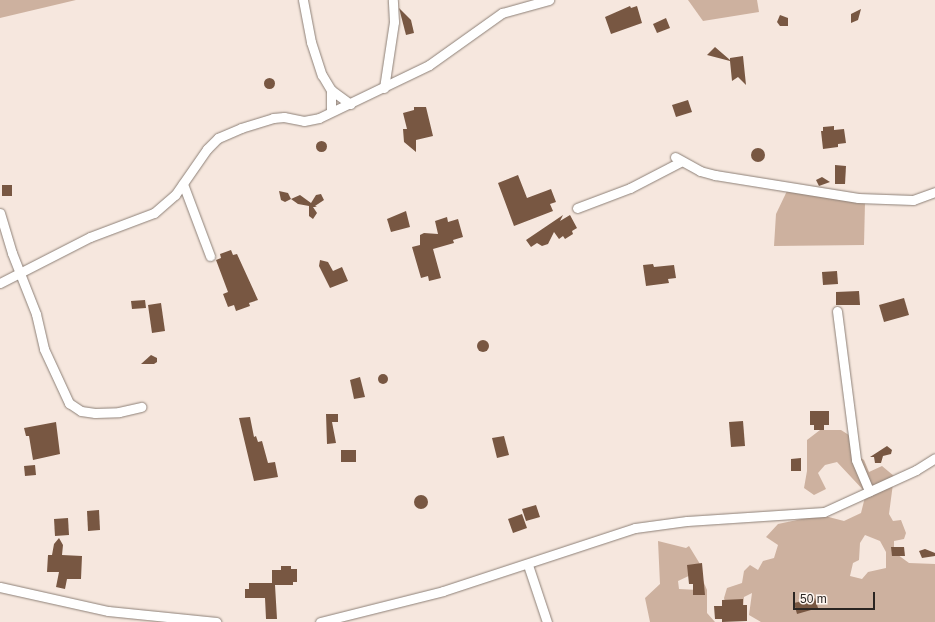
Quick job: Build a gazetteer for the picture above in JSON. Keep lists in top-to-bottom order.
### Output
{
  "scale_bar": "50 m"
}
